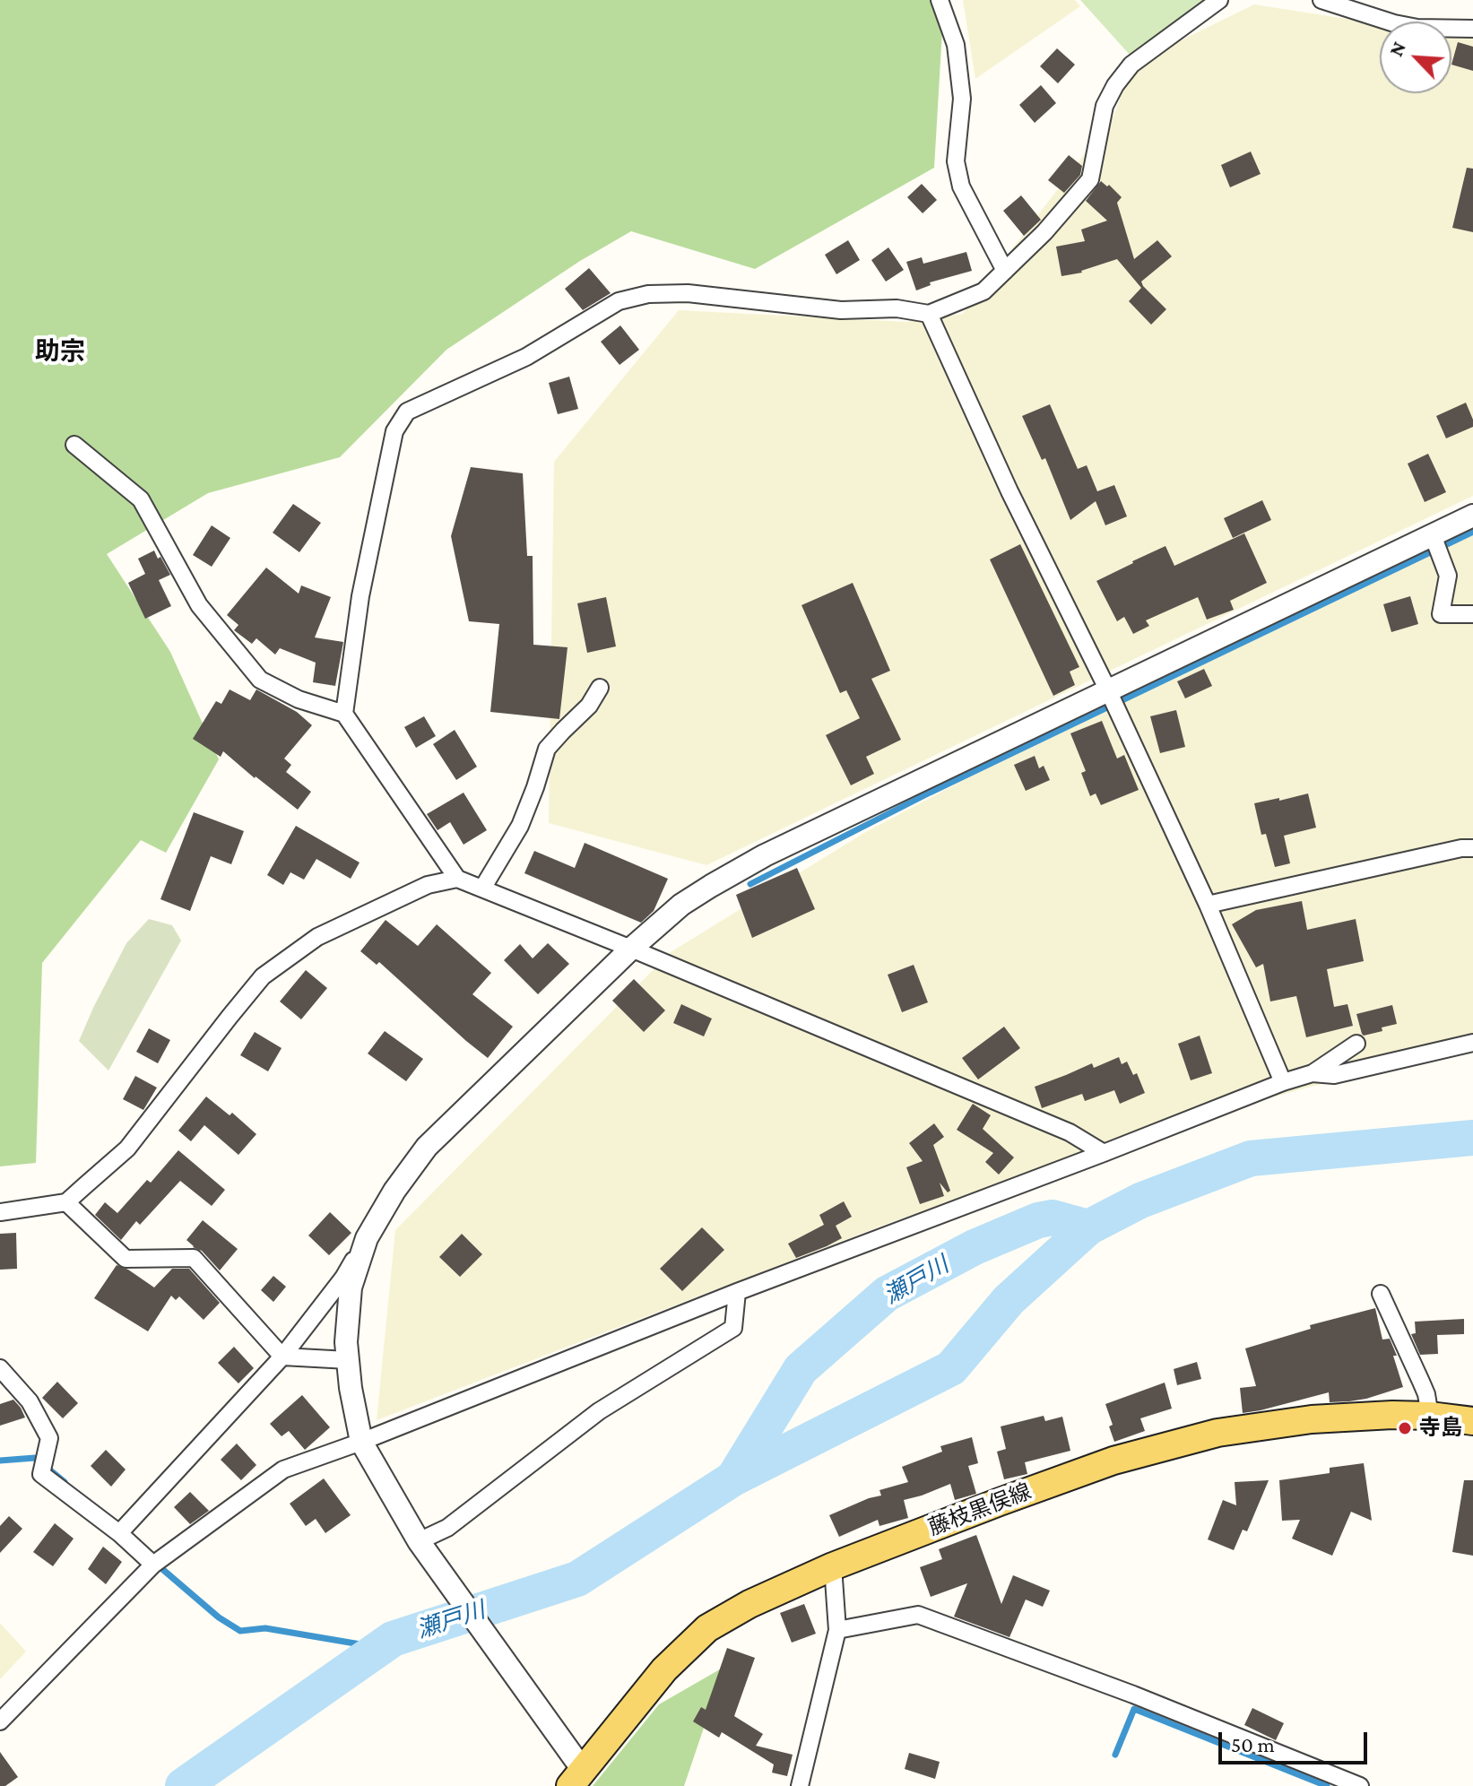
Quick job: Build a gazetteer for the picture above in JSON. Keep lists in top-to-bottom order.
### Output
{
  "streets": {
    "main road": ["藤枝黒俣線"]
  },
  "districts": ["助宗"],
  "water": ["瀬戸川"],
  "places": ["寺島"],
  "scale_bar": "50 m",
  "north": "top left"
}
